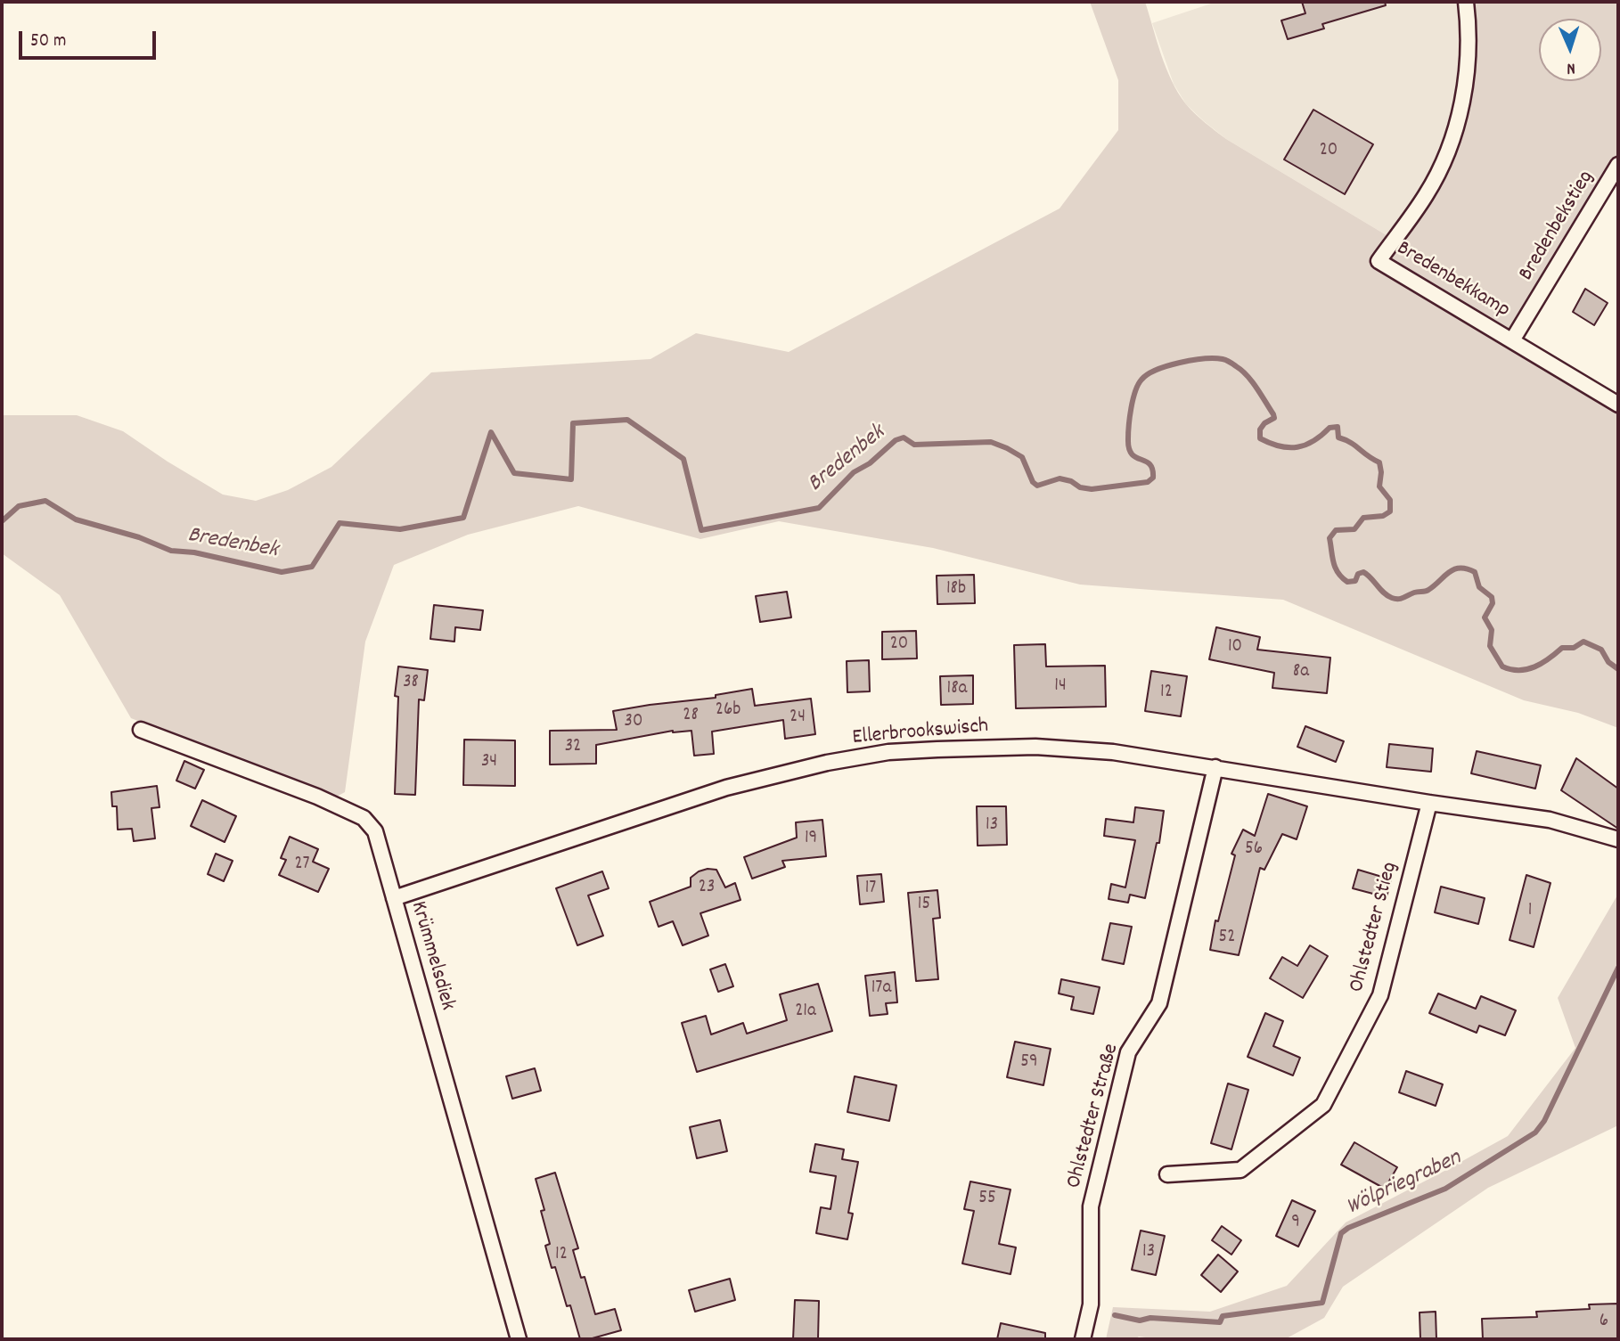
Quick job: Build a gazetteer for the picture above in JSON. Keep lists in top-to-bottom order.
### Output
{
  "streets": {
    "street": [
      "Bredenbekstieg",
      "Bredenbekkamp",
      "Ellerbrookswisch",
      "Ohlstedter Stieg",
      "Krümmelsdiek",
      "Ohlstedter Straße"
    ]
  },
  "crossings": [
    ["Bredenbekstieg", "Bredenbekkamp"],
    ["Ellerbrookswisch", "Ohlstedter Stieg"],
    ["Ellerbrookswisch", "Krümmelsdiek"],
    ["Ellerbrookswisch", "Ohlstedter Straße"]
  ],
  "water": ["Bredenbek", "Wölpriegraben"],
  "house_numbers": [
    "20",
    "18b",
    "20",
    "10",
    "8a",
    "38",
    "14",
    "18a",
    "12",
    "26b",
    "28",
    "24",
    "30",
    "32",
    "34",
    "13",
    "19",
    "56",
    "27",
    "23",
    "17",
    "15",
    "1",
    "52",
    "17a",
    "21a",
    "59",
    "55",
    "9",
    "13",
    "12",
    "6"
  ],
  "scale_bar": "50 m",
  "north": "bottom"
}
